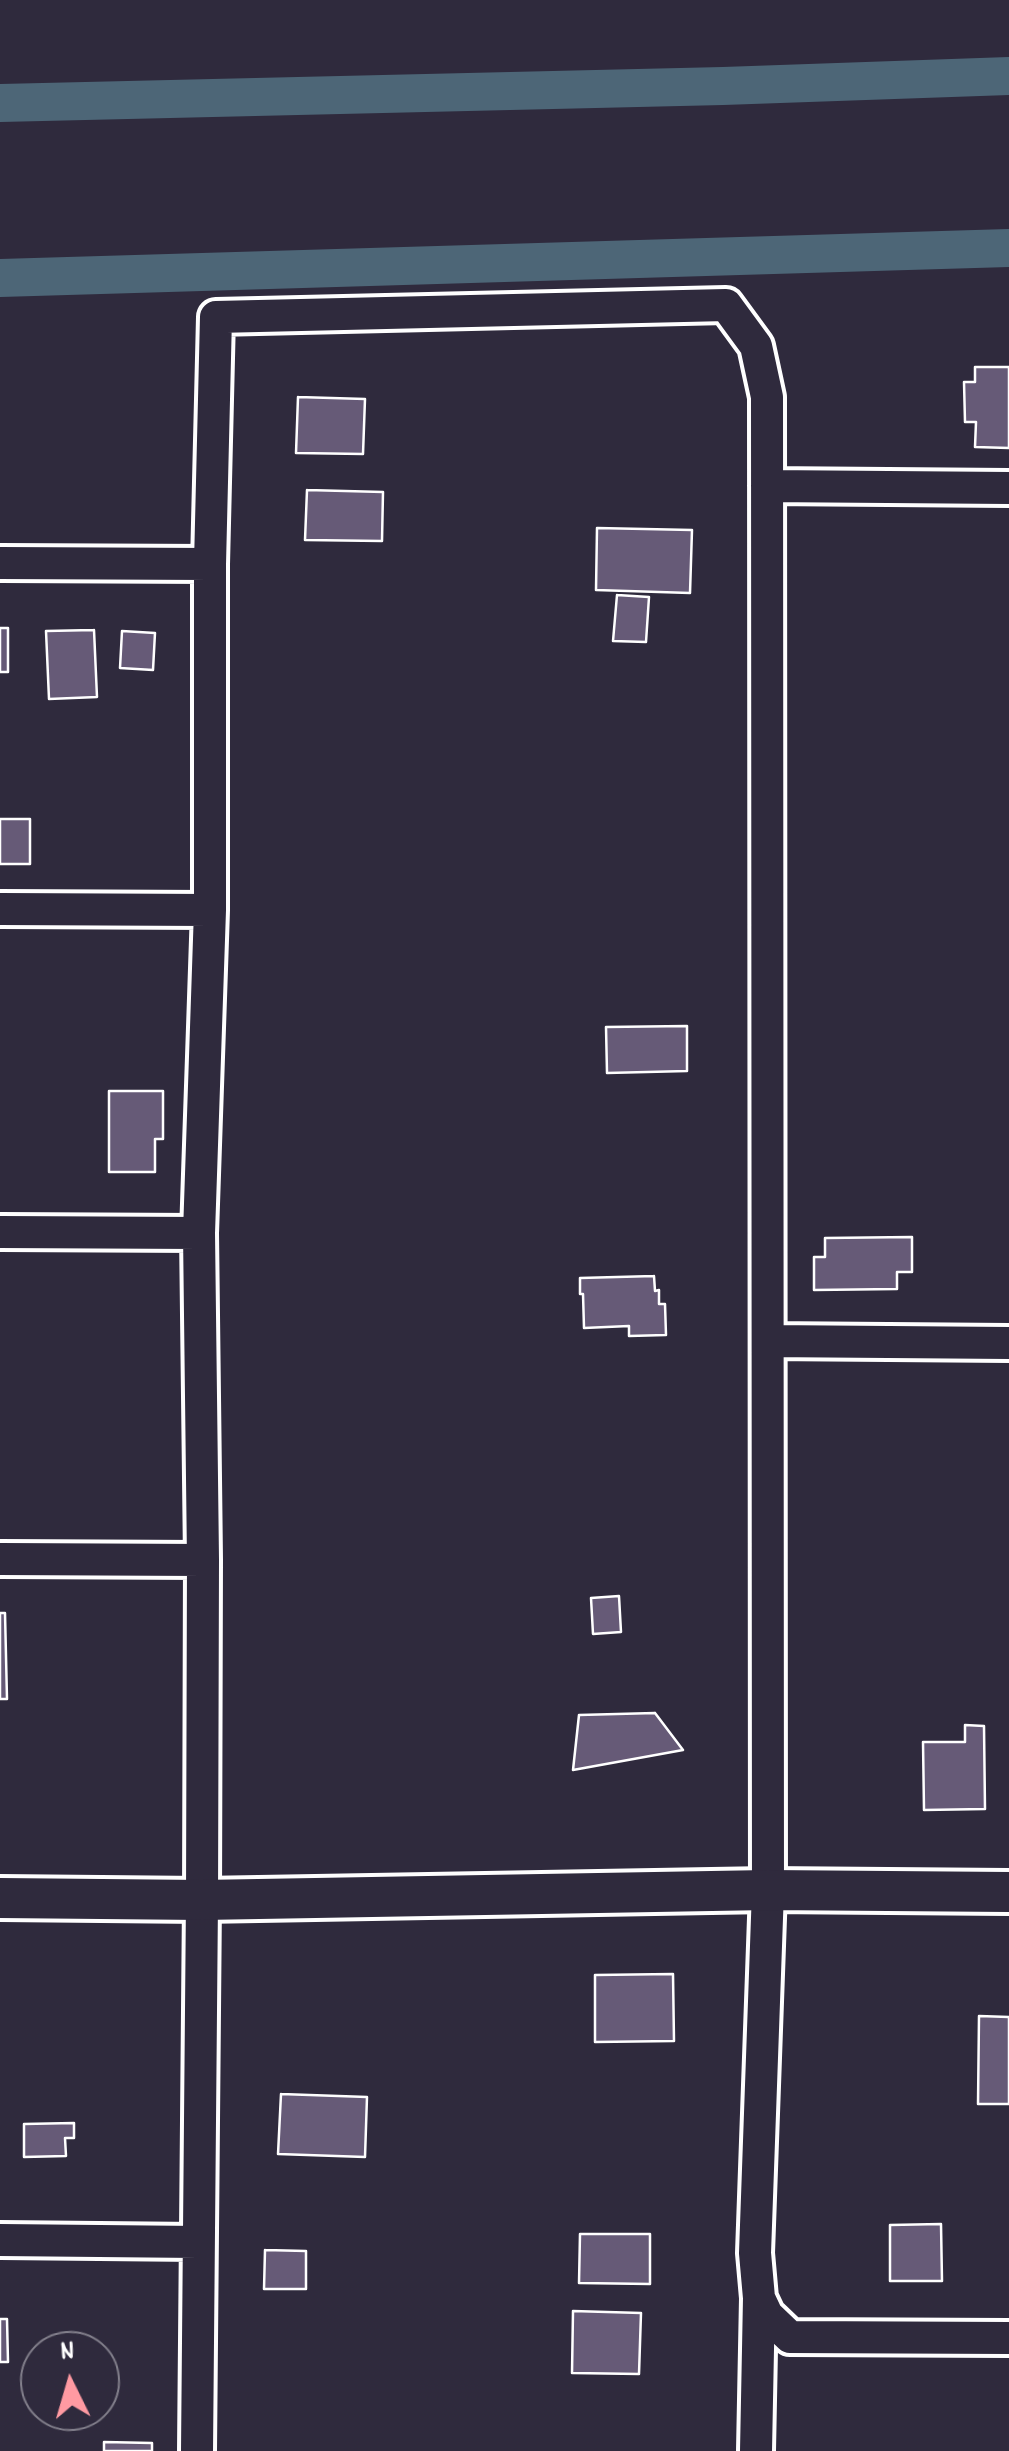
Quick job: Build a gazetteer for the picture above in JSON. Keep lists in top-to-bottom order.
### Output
{
  "north": "top"
}
